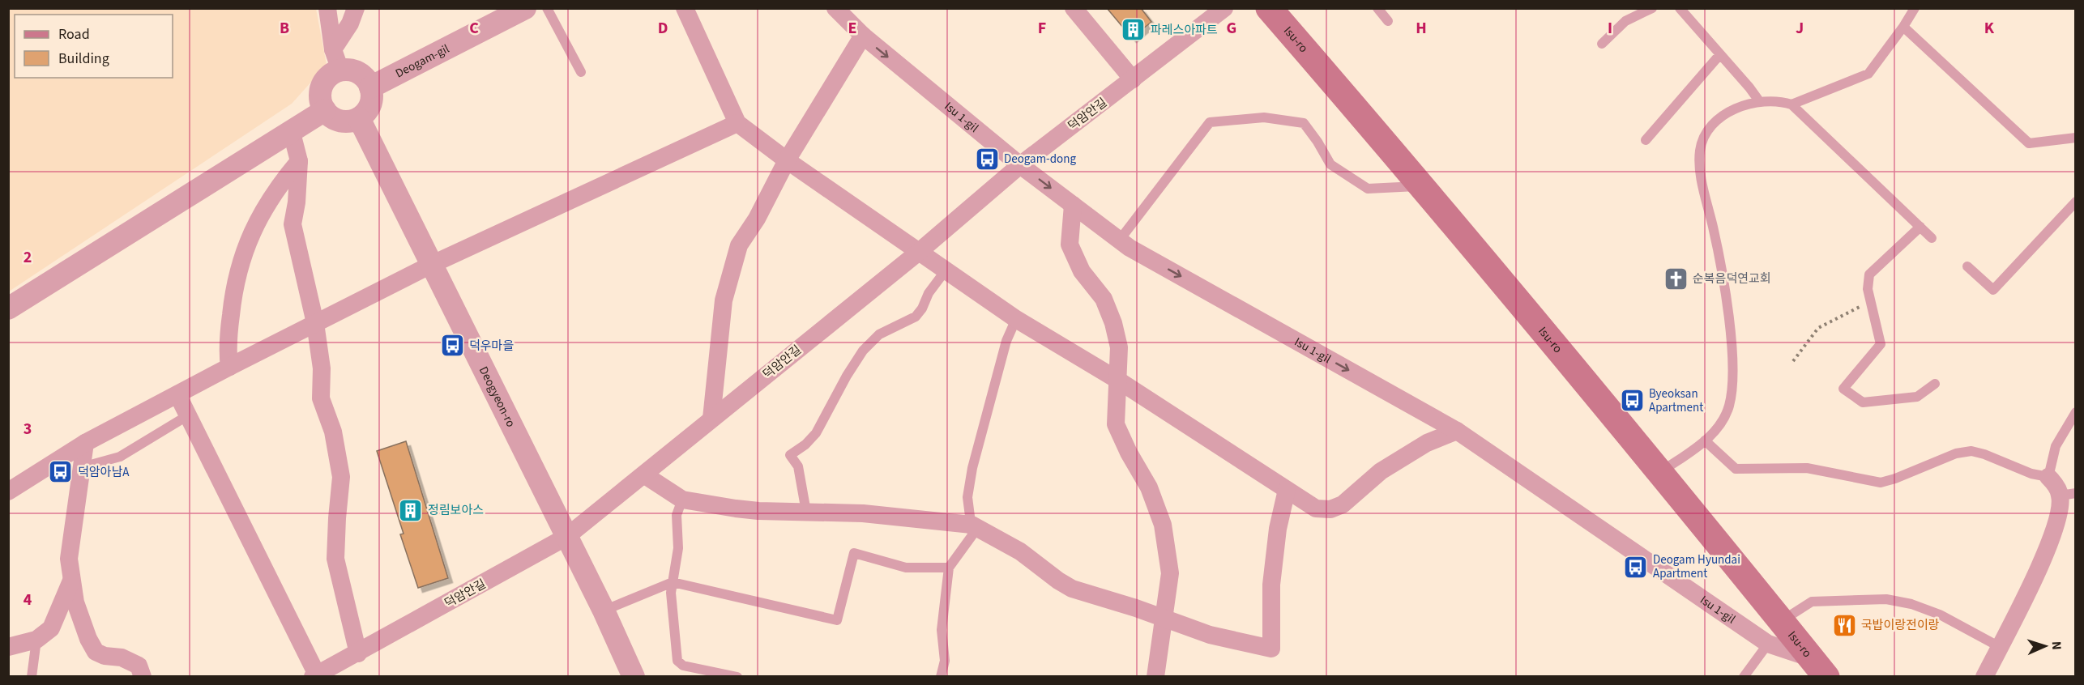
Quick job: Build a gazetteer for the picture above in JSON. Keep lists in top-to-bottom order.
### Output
{
  "streets": {
    "main road": ["Isu-ro"],
    "street": [
      "Deogam-gil",
      "덕암안길",
      "Isu 1-gil",
      "Deogyeon-ro"
    ]
  },
  "crossings": [
    ["Isu-ro", "Isu 1-gil"],
    ["Deogam-gil", "Deogyeon-ro"],
    ["덕암안길", "Isu 1-gil"],
    ["덕암안길", "Deogyeon-ro"]
  ],
  "places": {
    "building": ["파레스아파트", "정림보아스"],
    "bus stop": [
      "Deogam-dong",
      "덕우마을",
      "Byeoksan Apartment",
      "덕암아남A",
      "Deogam Hyundai Apartment"
    ],
    "church": ["순복음덕연교회"],
    "restaurant": ["국밥이랑전이랑"]
  },
  "legend": ["Road", "Building"],
  "north": "right",
  "grid": {
    "columns": [
      "B",
      "C",
      "D",
      "E",
      "F",
      "G",
      "H",
      "I",
      "J",
      "K"
    ],
    "rows": ["2", "3", "4"]
  }
}
